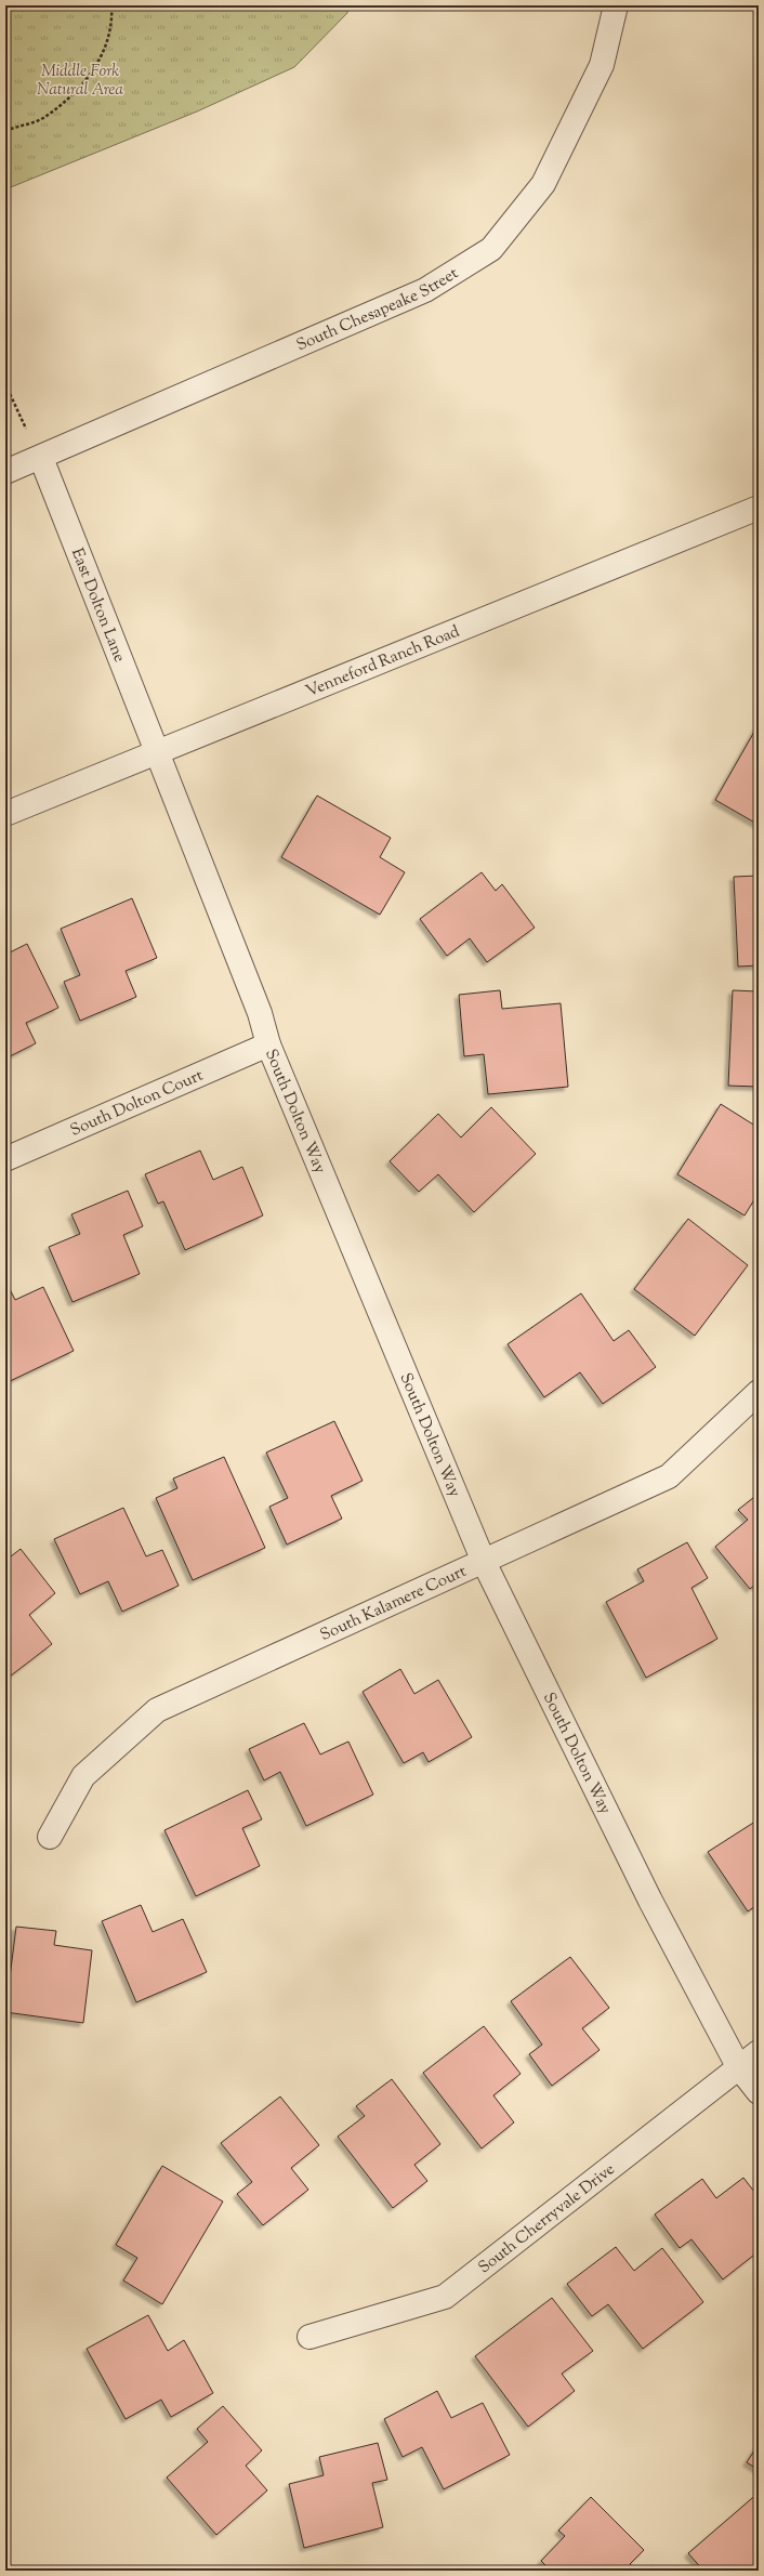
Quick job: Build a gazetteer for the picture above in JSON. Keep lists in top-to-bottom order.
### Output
{
  "streets": {
    "street": [
      "South Chesapeake Street",
      "East Dolton Lane",
      "Venneford Ranch Road",
      "South Dolton Court",
      "South Dolton Way",
      "South Kalamere Court",
      "South Cherryvale Drive"
    ]
  },
  "crossings": [
    ["South Chesapeake Street", "East Dolton Lane"],
    ["East Dolton Lane", "Venneford Ranch Road"],
    ["East Dolton Lane", "South Dolton Way"],
    ["Venneford Ranch Road", "South Dolton Way"],
    ["South Dolton Court", "South Dolton Way"],
    ["South Dolton Way", "South Kalamere Court"],
    ["South Dolton Way", "South Cherryvale Drive"]
  ],
  "parks": ["Middle Fork Natural Area"]
}
